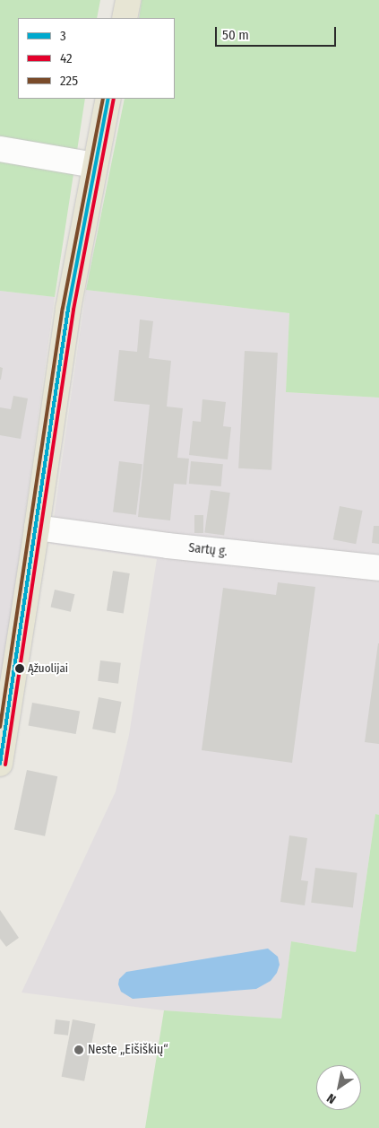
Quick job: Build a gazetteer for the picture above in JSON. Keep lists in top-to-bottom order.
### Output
{
  "streets": {
    "street": ["Sartų g."]
  },
  "places": ["Ąžuolijai", "Neste „Eišiškių“"],
  "lines": ["transit line 3", "transit line 42", "transit line 225"],
  "legend": ["3", "42", "225"],
  "scale_bar": "50 m",
  "north": "bottom left"
}
